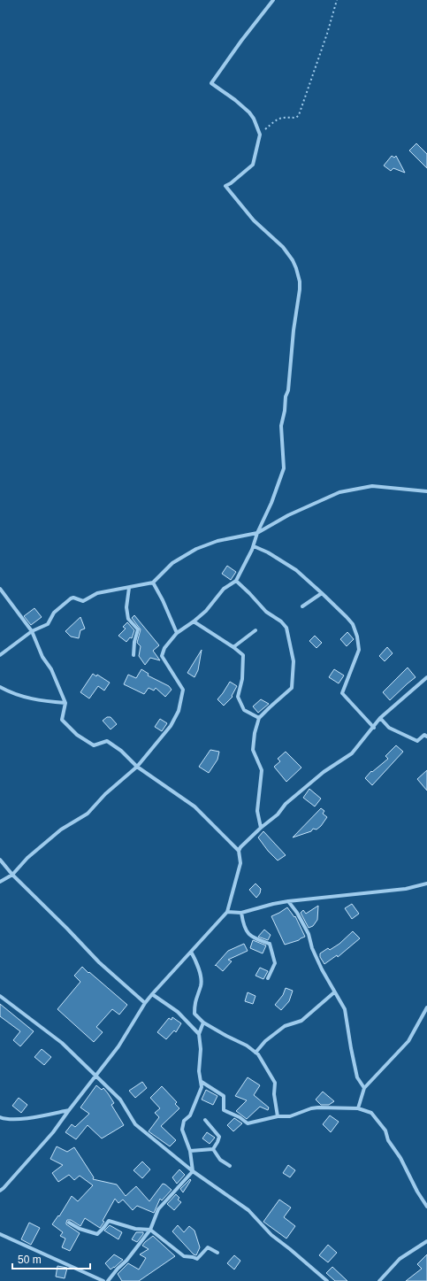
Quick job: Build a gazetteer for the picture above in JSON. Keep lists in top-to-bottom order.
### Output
{
  "scale_bar": "50 m"
}
